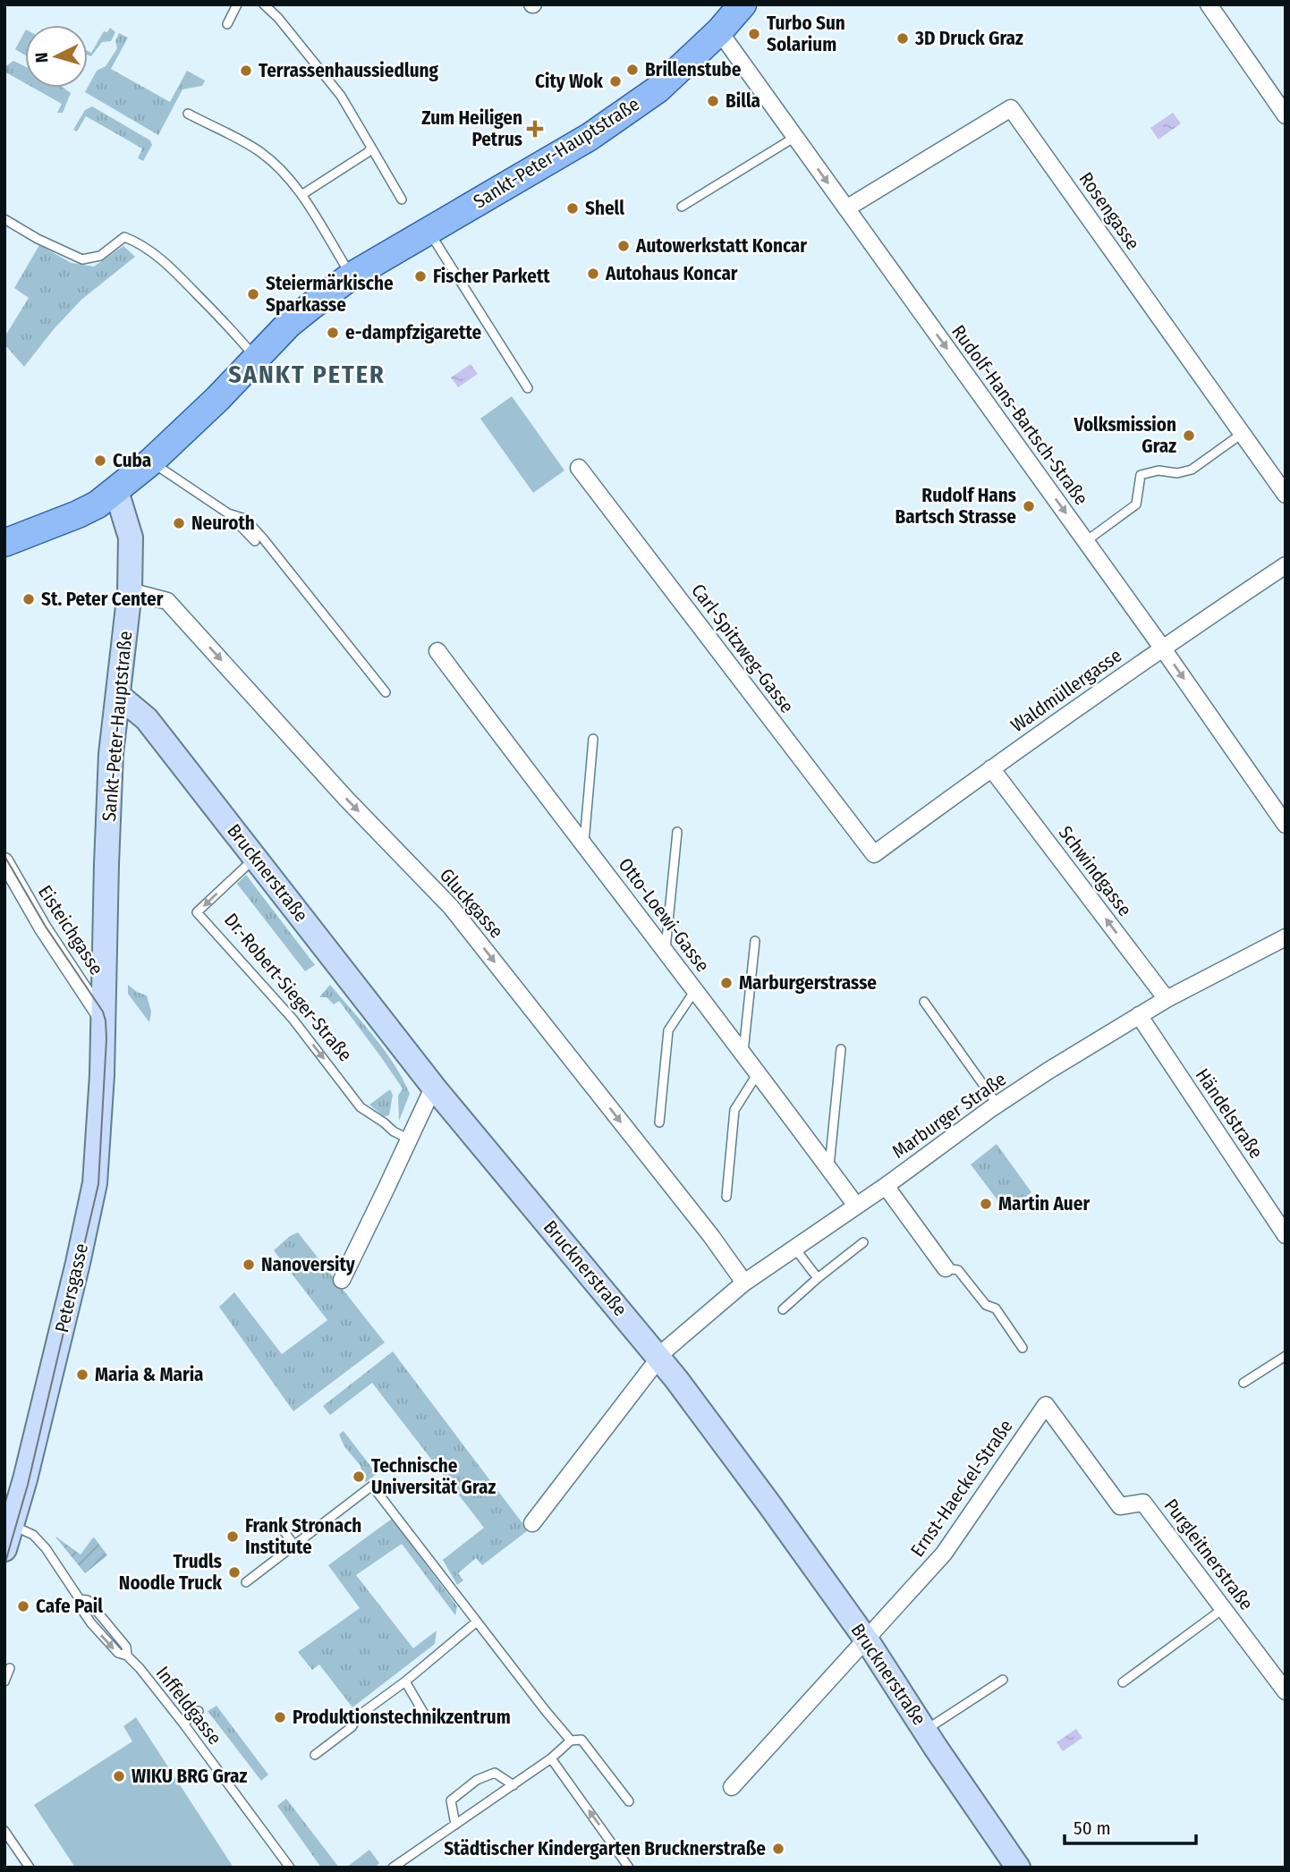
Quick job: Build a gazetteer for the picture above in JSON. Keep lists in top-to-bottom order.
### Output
{
  "streets": {
    "main road": ["Sankt-Peter-Hauptstraße", "Brucknerstraße", "Petersgasse"],
    "street": [
      "Rosengasse",
      "Rudolf-Hans-Bartsch-Straße",
      "Carl-Spitzweg-Gasse",
      "Waldmüllergasse",
      "Schwindgasse",
      "Gluckgasse",
      "Otto-Loewi-Gasse",
      "Eisteichgasse",
      "Händelstraße",
      "Marburger Straße",
      "Ernst-Haeckel-Straße",
      "Purgleitnerstraße"
    ],
    "lane": ["Dr.-Robert-Sieger-Straße", "Inffeldgasse"]
  },
  "crossings": [
    ["Sankt-Peter-Hauptstraße", "Rudolf-Hans-Bartsch-Straße"],
    ["Sankt-Peter-Hauptstraße", "Brucknerstraße"],
    ["Sankt-Peter-Hauptstraße", "Gluckgasse"],
    ["Sankt-Peter-Hauptstraße", "Eisteichgasse"],
    ["Sankt-Peter-Hauptstraße", "Petersgasse"],
    ["Rosengasse", "Rudolf-Hans-Bartsch-Straße"],
    ["Rudolf-Hans-Bartsch-Straße", "Waldmüllergasse"],
    ["Carl-Spitzweg-Gasse", "Waldmüllergasse"],
    ["Waldmüllergasse", "Schwindgasse"],
    ["Schwindgasse", "Marburger Straße"],
    ["Brucknerstraße", "Dr.-Robert-Sieger-Straße"],
    ["Brucknerstraße", "Marburger Straße"],
    ["Brucknerstraße", "Ernst-Haeckel-Straße"],
    ["Gluckgasse", "Marburger Straße"],
    ["Otto-Loewi-Gasse", "Marburger Straße"],
    ["Eisteichgasse", "Petersgasse"],
    ["Händelstraße", "Marburger Straße"],
    ["Petersgasse", "Inffeldgasse"],
    ["Ernst-Haeckel-Straße", "Purgleitnerstraße"]
  ],
  "one_way": [
    "Rudolf-Hans-Bartsch-Straße",
    "Schwindgasse",
    "Gluckgasse",
    "Dr.-Robert-Sieger-Straße"
  ],
  "districts": ["SANKT PETER"],
  "places": {
    "other": [
      "Turbo Sun Solarium",
      "3D Druck Graz",
      "Brillenstube",
      "Terrassenhaussiedlung",
      "City Wok",
      "Billa",
      "Shell",
      "Autowerkstatt Koncar",
      "Autohaus Koncar",
      "Fischer Parkett",
      "Steiermärkische Sparkasse",
      "e-dampfzigarette",
      "Volksmission Graz",
      "Cuba",
      "Rudolf Hans Bartsch Strasse",
      "Neuroth",
      "St. Peter Center",
      "Marburgerstrasse",
      "Martin Auer",
      "Nanoversity",
      "Maria & Maria",
      "Technische Universität Graz",
      "Frank Stronach Institute",
      "Trudls Noodle Truck",
      "Cafe Pail",
      "Produktionstechnikzentrum",
      "WIKU BRG Graz",
      "Städtischer Kindergarten Brucknerstraße"
    ],
    "health": ["Zum Heiligen Petrus"]
  },
  "scale_bar": "50 m",
  "north": "left"
}
